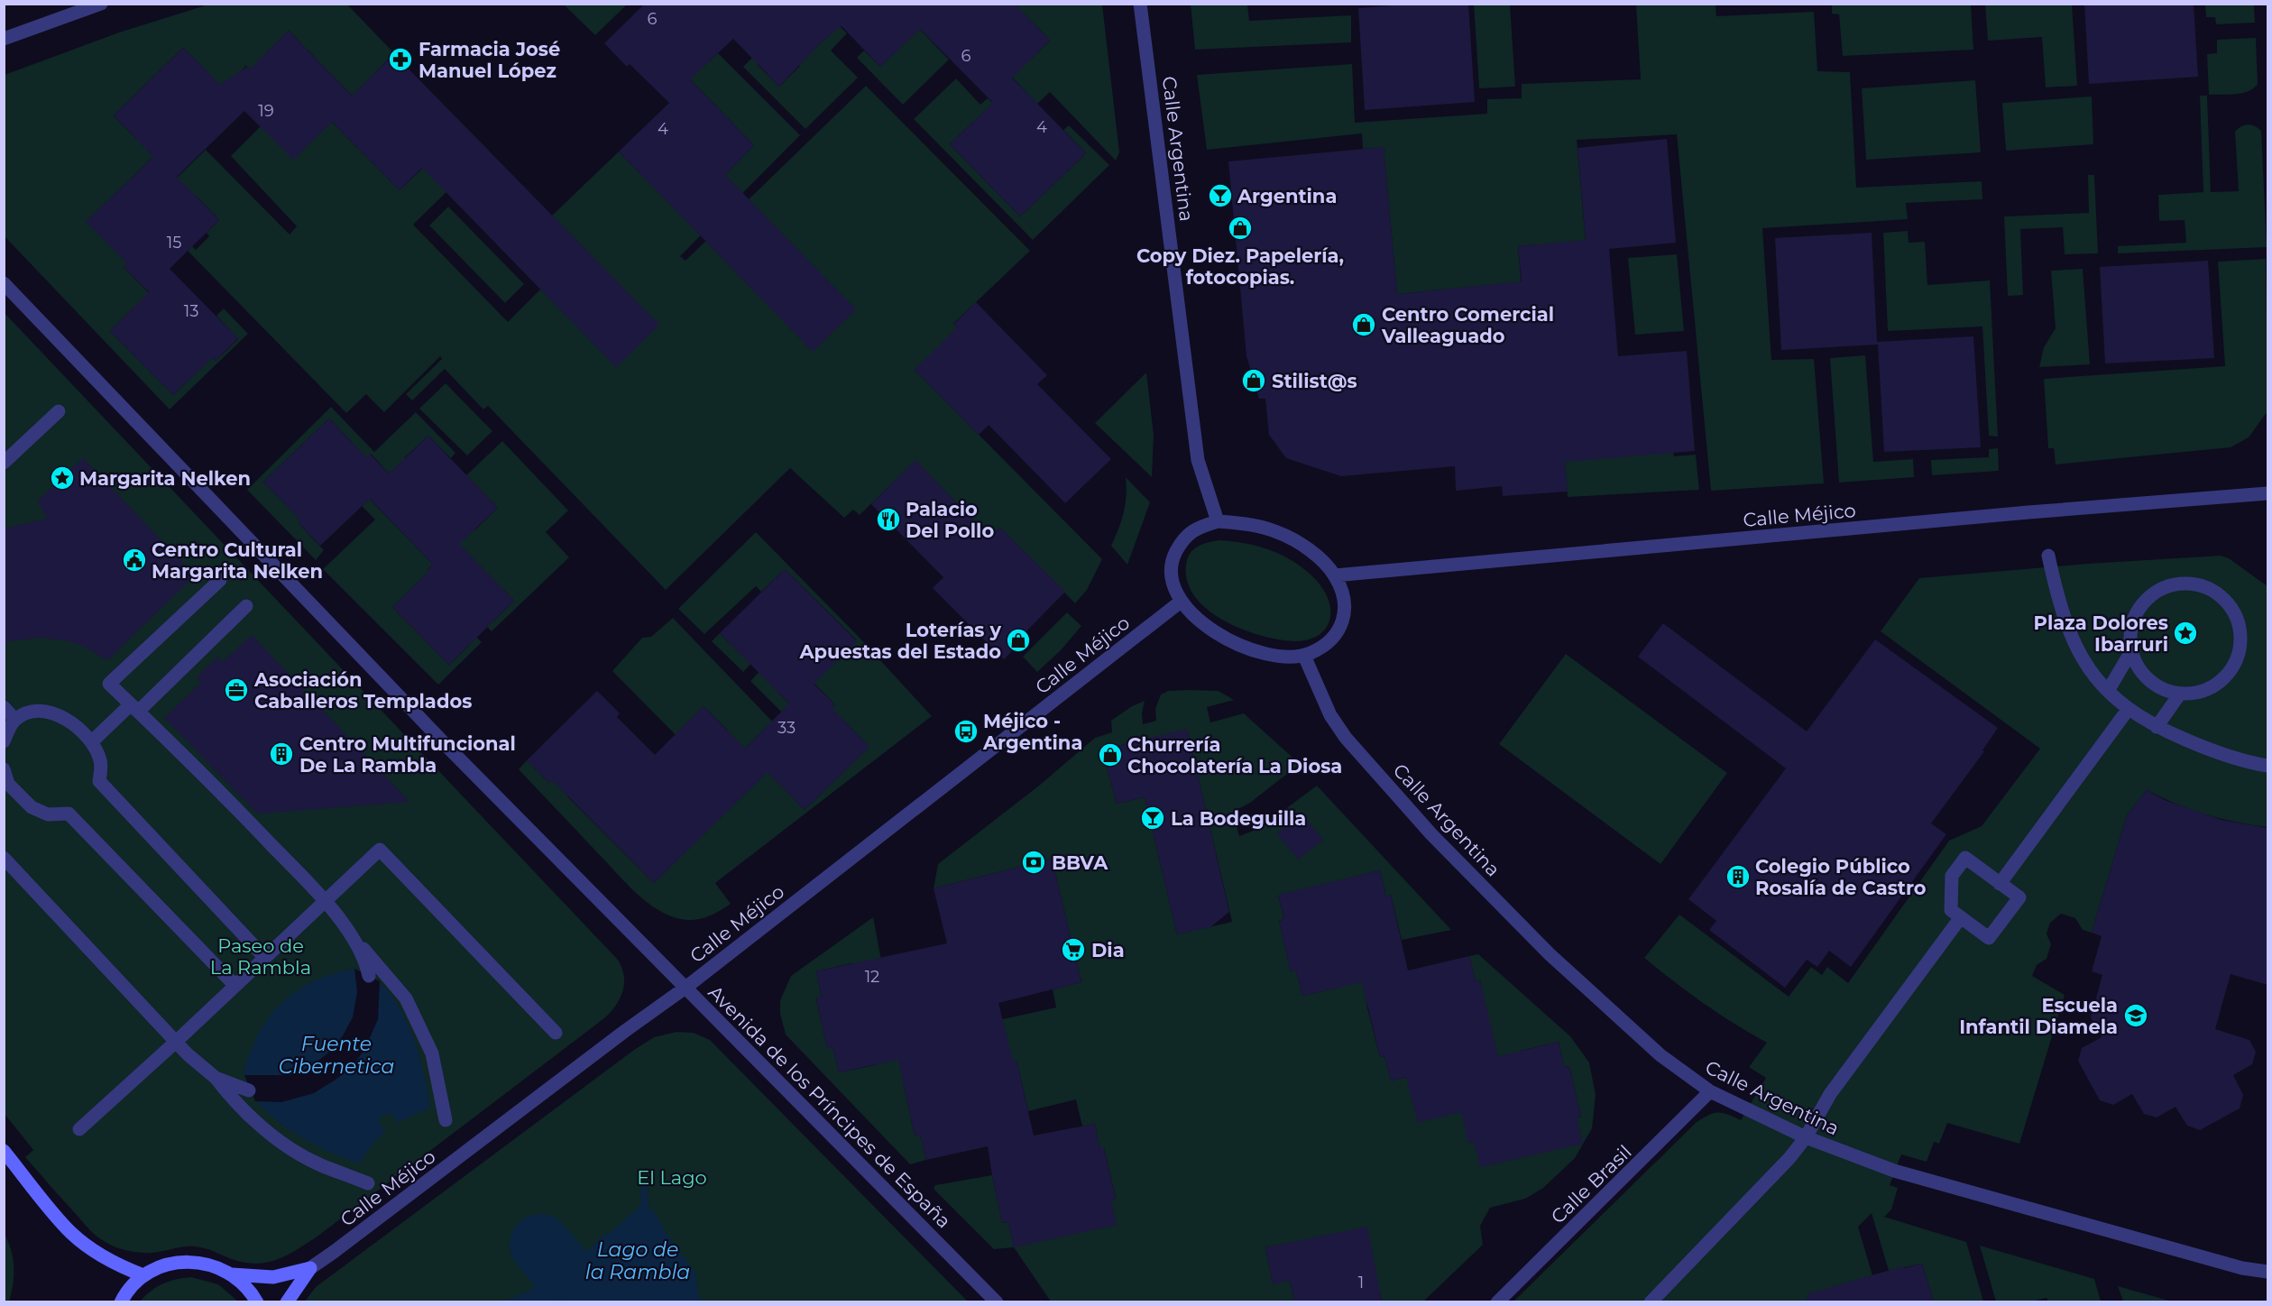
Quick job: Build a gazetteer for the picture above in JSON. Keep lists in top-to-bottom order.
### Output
{
  "streets": {
    "street": [
      "Calle Argentina",
      "Calle Méjico",
      "Avenida de los Príncipes de España",
      "Calle Brasil"
    ]
  },
  "crossings": [
    ["Calle Argentina", "Calle Méjico"],
    ["Calle Argentina", "Calle Brasil"],
    ["Calle Méjico", "Avenida de los Príncipes de España"]
  ],
  "water": ["Fuente Cibernetica", "Lago de la Rambla"],
  "parks": ["Paseo de La Rambla", "El Lago"],
  "places": {
    "pharmacy": ["Farmacia José Manuel López"],
    "bar": ["Argentina", "La Bodeguilla"],
    "shop": [
      "Copy Diez. Papelería, fotocopias.",
      "Centro Comercial Valleaguado",
      "Stilist@s",
      "Loterías y Apuestas del Estado",
      "Churrería Chocolatería La Diosa"
    ],
    "place": ["Margarita Nelken", "Plaza Dolores Ibarruri"],
    "restaurant": ["Palacio Del Pollo"],
    "public building": ["Centro Cultural Margarita Nelken"],
    "office": ["Asociación Caballeros Templados"],
    "bus stop": ["Méjico - Argentina"],
    "building": ["Centro Multifuncional De La Rambla", "Colegio Público Rosalía de Castro"],
    "bank": ["BBVA"],
    "supermarket": ["Dia"],
    "school or university": ["Escuela Infantil Diamela"]
  },
  "house_numbers": [
    "6",
    "6",
    "19",
    "4",
    "4",
    "15",
    "13",
    "33",
    "12",
    "1"
  ]
}
